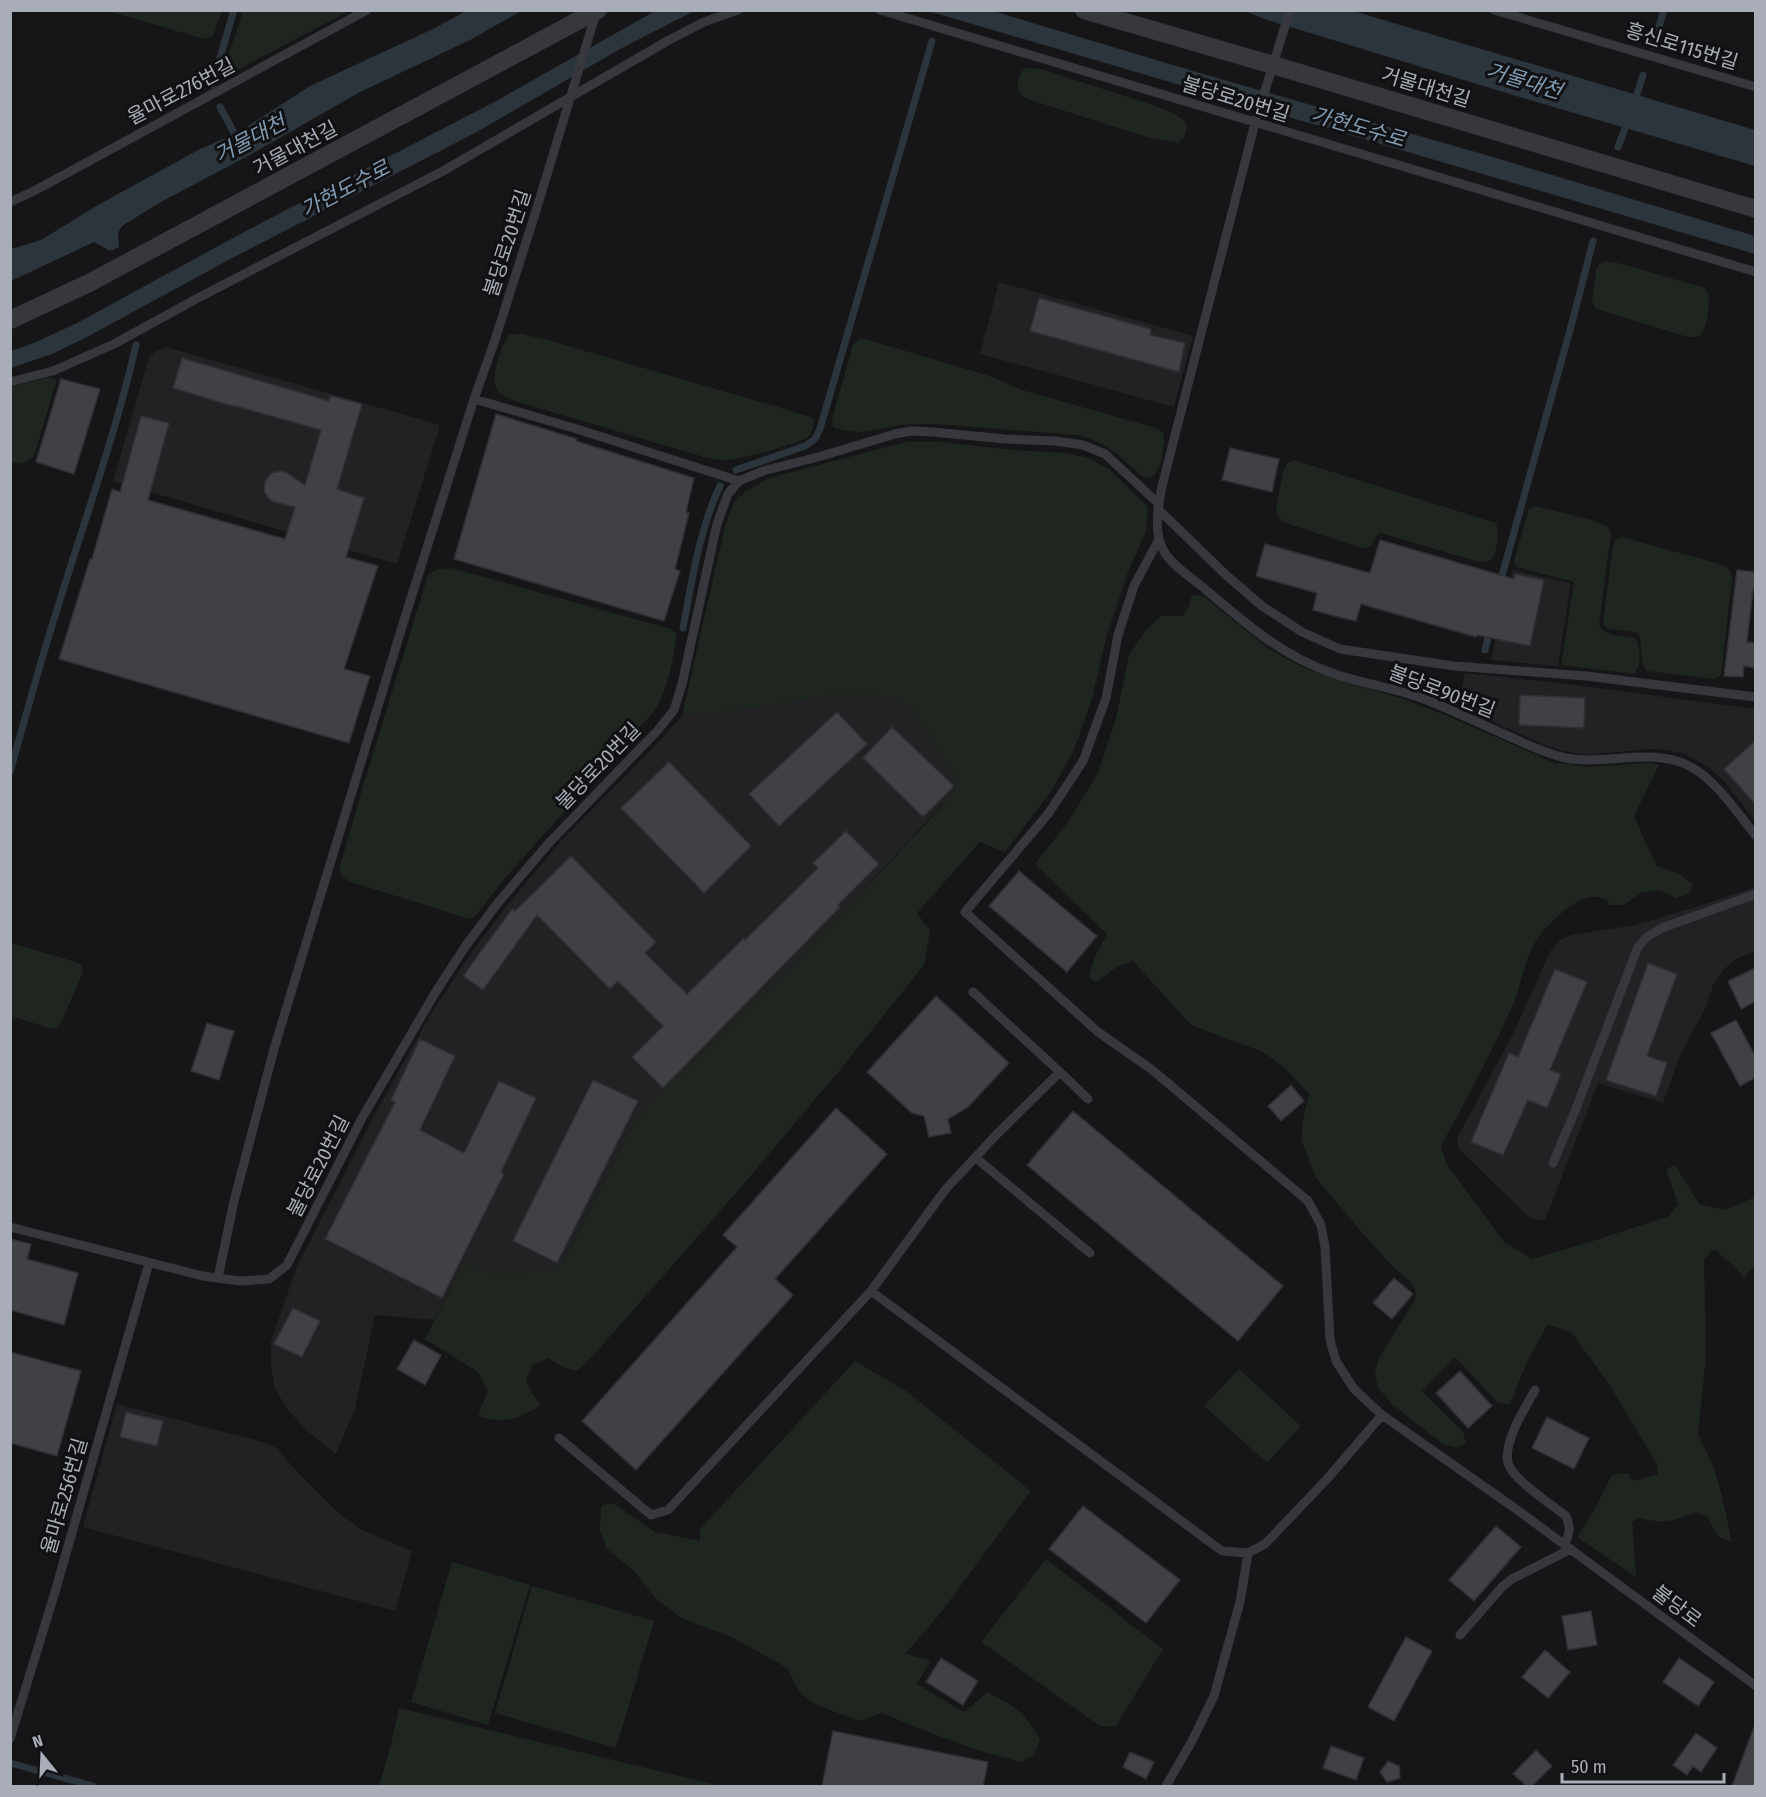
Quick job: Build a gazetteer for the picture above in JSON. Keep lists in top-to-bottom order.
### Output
{
  "streets": {
    "street": ["거물대천길"],
    "lane": [
      "흥신로115번길",
      "율마로276번길",
      "불당로20번길",
      "불당로90번길",
      "율마로256번길",
      "불당로"
    ]
  },
  "crossings": [
    ["거물대천길", "불당로20번길"],
    ["불당로90번길", "불당로"]
  ],
  "water": ["거물대천", "가현도수로"],
  "scale_bar": "50 m",
  "north": "top"
}
